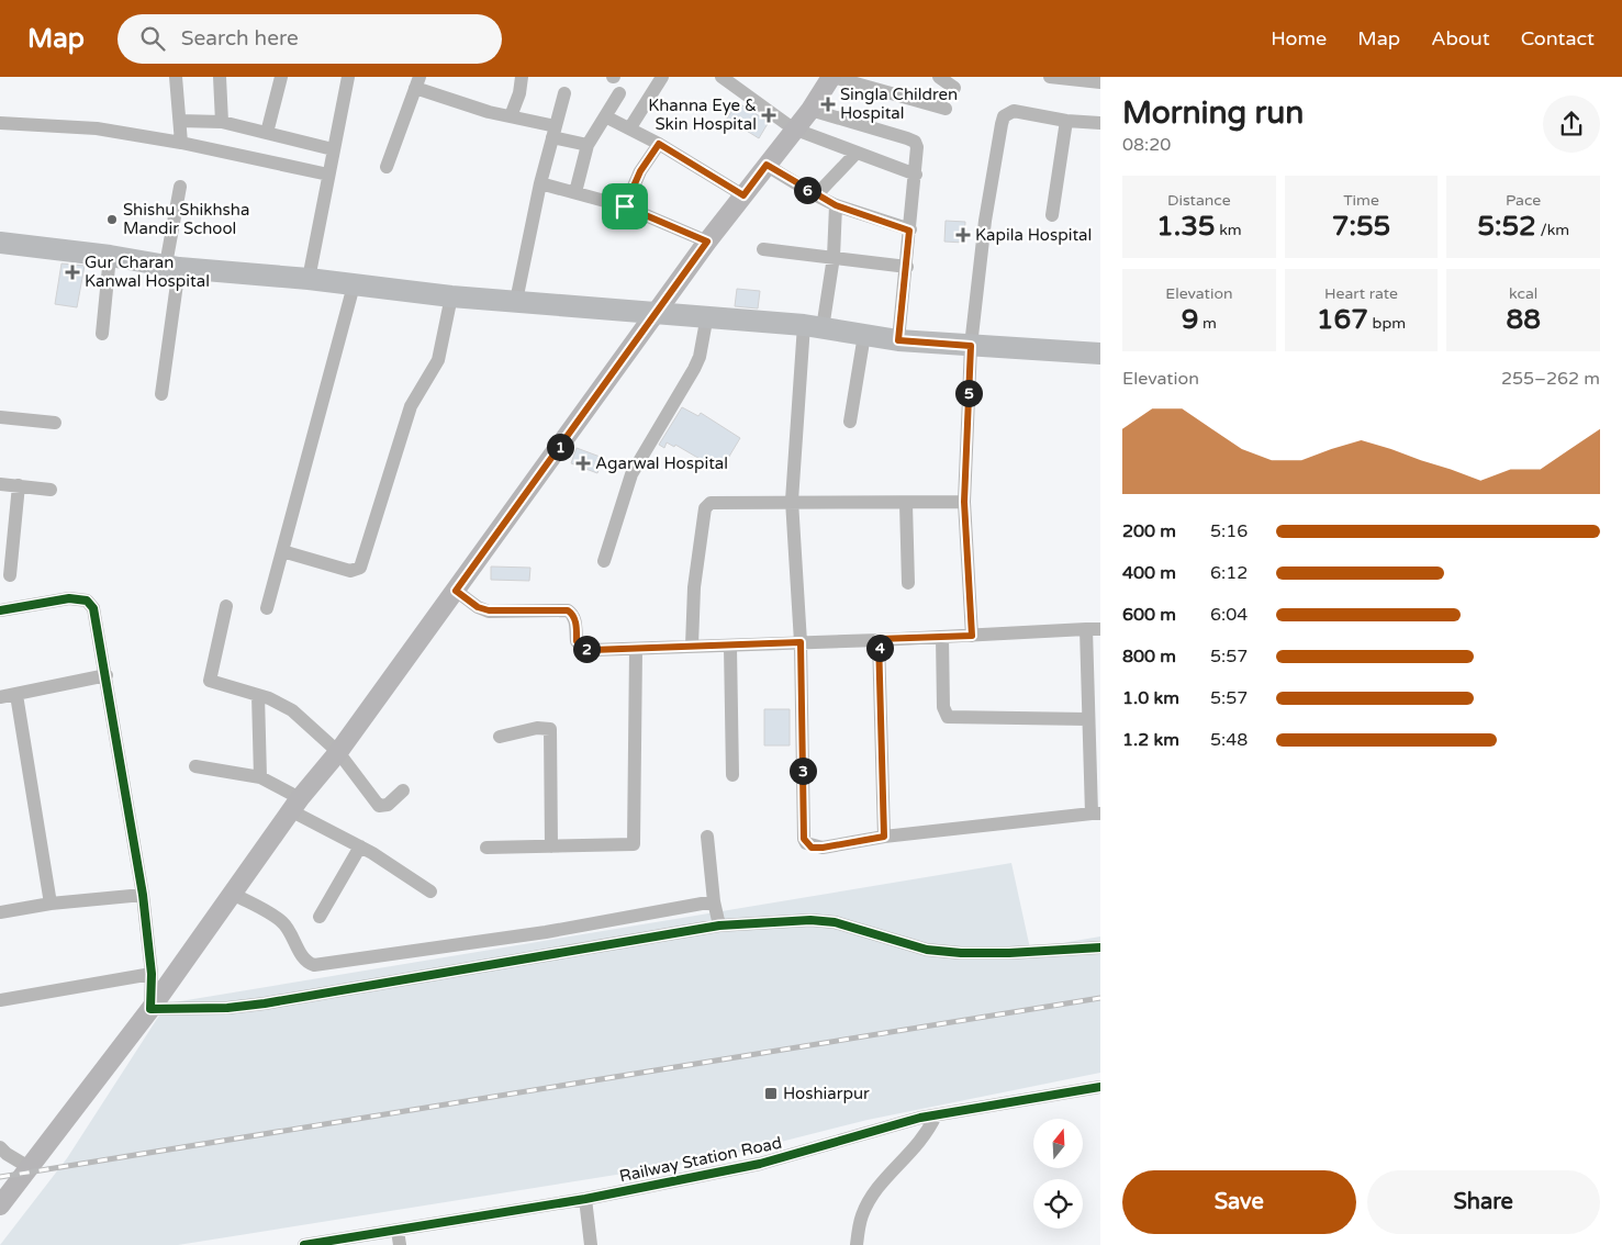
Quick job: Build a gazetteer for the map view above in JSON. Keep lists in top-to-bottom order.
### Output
{
  "streets": {
    "street": ["Railway Station Road"]
  },
  "places": {
    "health": [
      "Singla Children Hospital",
      "Khanna Eye & Skin Hospital",
      "Kapila Hospital",
      "Gur Charan Kanwal Hospital",
      "Agarwal Hospital"
    ],
    "other": ["Shishu Shikhsha Mandir School"],
    "transit": ["Hoshiarpur"]
  },
  "north": "top",
  "page": {
    "header": "Map",
    "search": "Search here",
    "nav": [
      "Home",
      "Map",
      "About",
      "Contact"
    ],
    "heading": ["Morning run", "08:20"],
    "stats": [
      ["Distance", "1.35 km"],
      ["Time", "7:55"],
      ["Pace", "5:52 /km"],
      ["Elevation", "9 m"],
      ["Heart rate", "167 bpm"],
      ["kcal", "88"]
    ],
    "pins": [
      "6",
      "5",
      "1",
      "4",
      "2",
      "3"
    ],
    "chart": ["Elevation", "255–262 m"],
    "list": [
      {
        "name": "200 m",
        "note": "5:16"
      },
      {
        "name": "400 m",
        "note": "6:12"
      },
      {
        "name": "600 m",
        "note": "6:04"
      },
      {
        "name": "800 m",
        "note": "5:57"
      },
      {
        "name": "1.0 km",
        "note": "5:57"
      },
      {
        "name": "1.2 km",
        "note": "5:48"
      }
    ],
    "buttons": ["Save", "Share"]
  }
}
